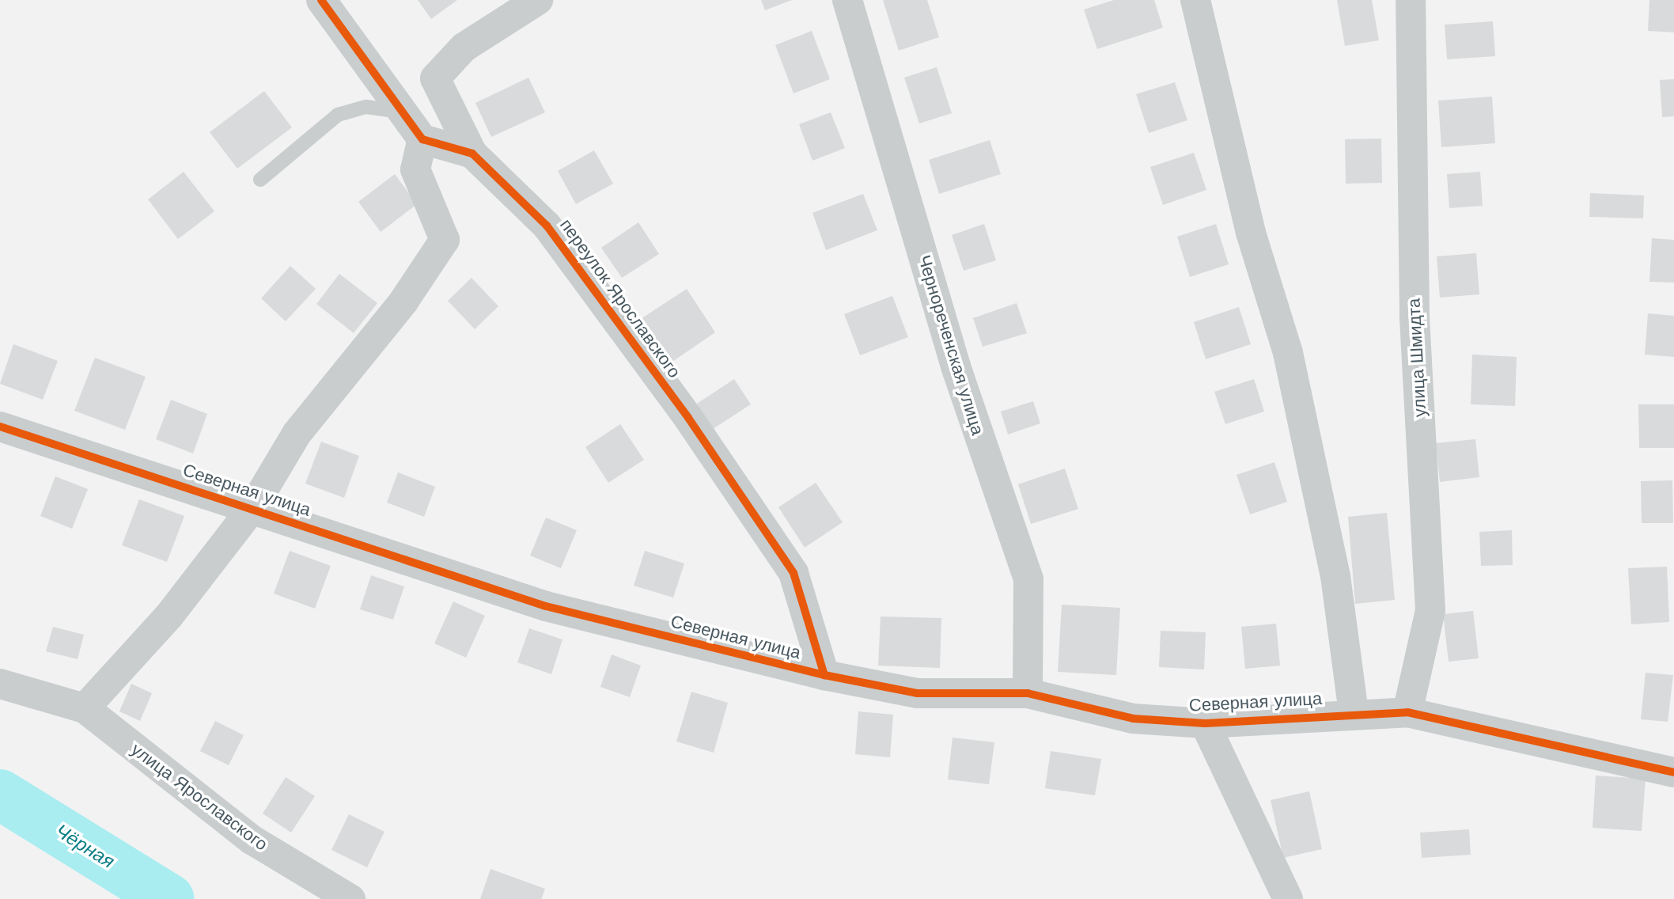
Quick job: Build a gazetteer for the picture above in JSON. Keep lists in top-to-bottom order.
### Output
{
  "streets": {
    "street": [
      "переулок Ярославского",
      "Чернореченская улица",
      "улица Шмидта",
      "Северная улица",
      "улица Ярославского"
    ]
  },
  "crossings": [
    ["переулок Ярославского", "Северная улица"],
    ["Чернореченская улица", "Северная улица"],
    ["улица Шмидта", "Северная улица"]
  ],
  "water": ["Чёрная"]
}
